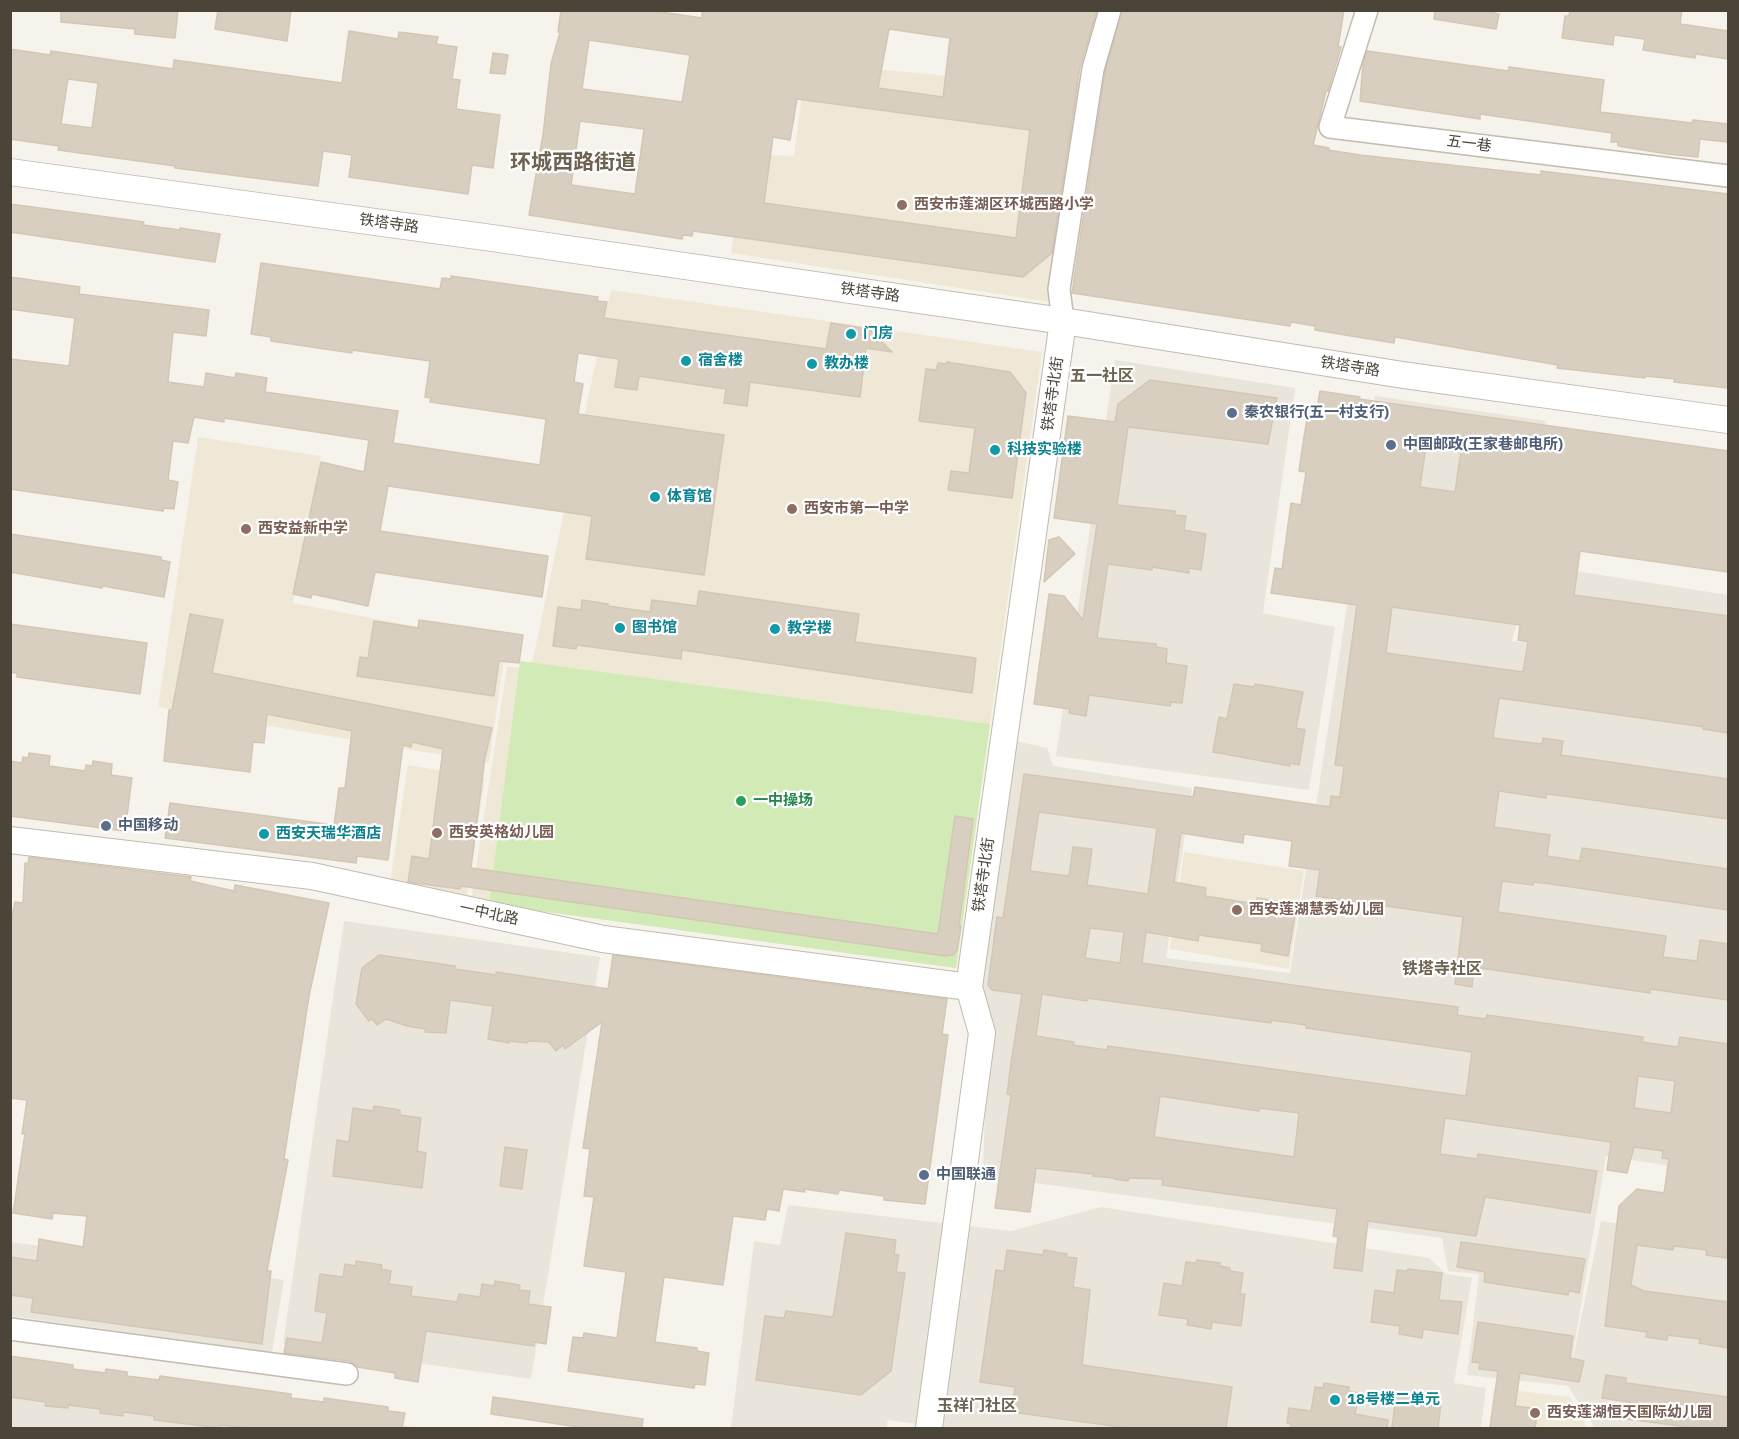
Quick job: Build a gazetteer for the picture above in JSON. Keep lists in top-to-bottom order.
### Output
{
  "streets": {
    "street": [
      "五一巷",
      "铁塔寺路",
      "铁塔寺北街",
      "一中北路"
    ]
  },
  "crossings": [
    ["铁塔寺路", "铁塔寺北街"],
    ["铁塔寺北街", "一中北路"]
  ],
  "districts": [
    "环城西路街道",
    "五一社区",
    "铁塔寺社区",
    "玉祥门社区"
  ],
  "places": [
    "西安市莲湖区环城西路小学",
    "门房",
    "宿舍楼",
    "教办楼",
    "秦农银行(五一村支行)",
    "中国邮政(王家巷邮电所)",
    "科技实验楼",
    "体育馆",
    "西安市第一中学",
    "西安益新中学",
    "图书馆",
    "教学楼",
    "一中操场",
    "中国移动",
    "西安英格幼儿园",
    "西安天瑞华酒店",
    "西安莲湖慧秀幼儿园",
    "中国联通",
    "18号楼二单元",
    "西安莲湖恒天国际幼儿园"
  ]
}
